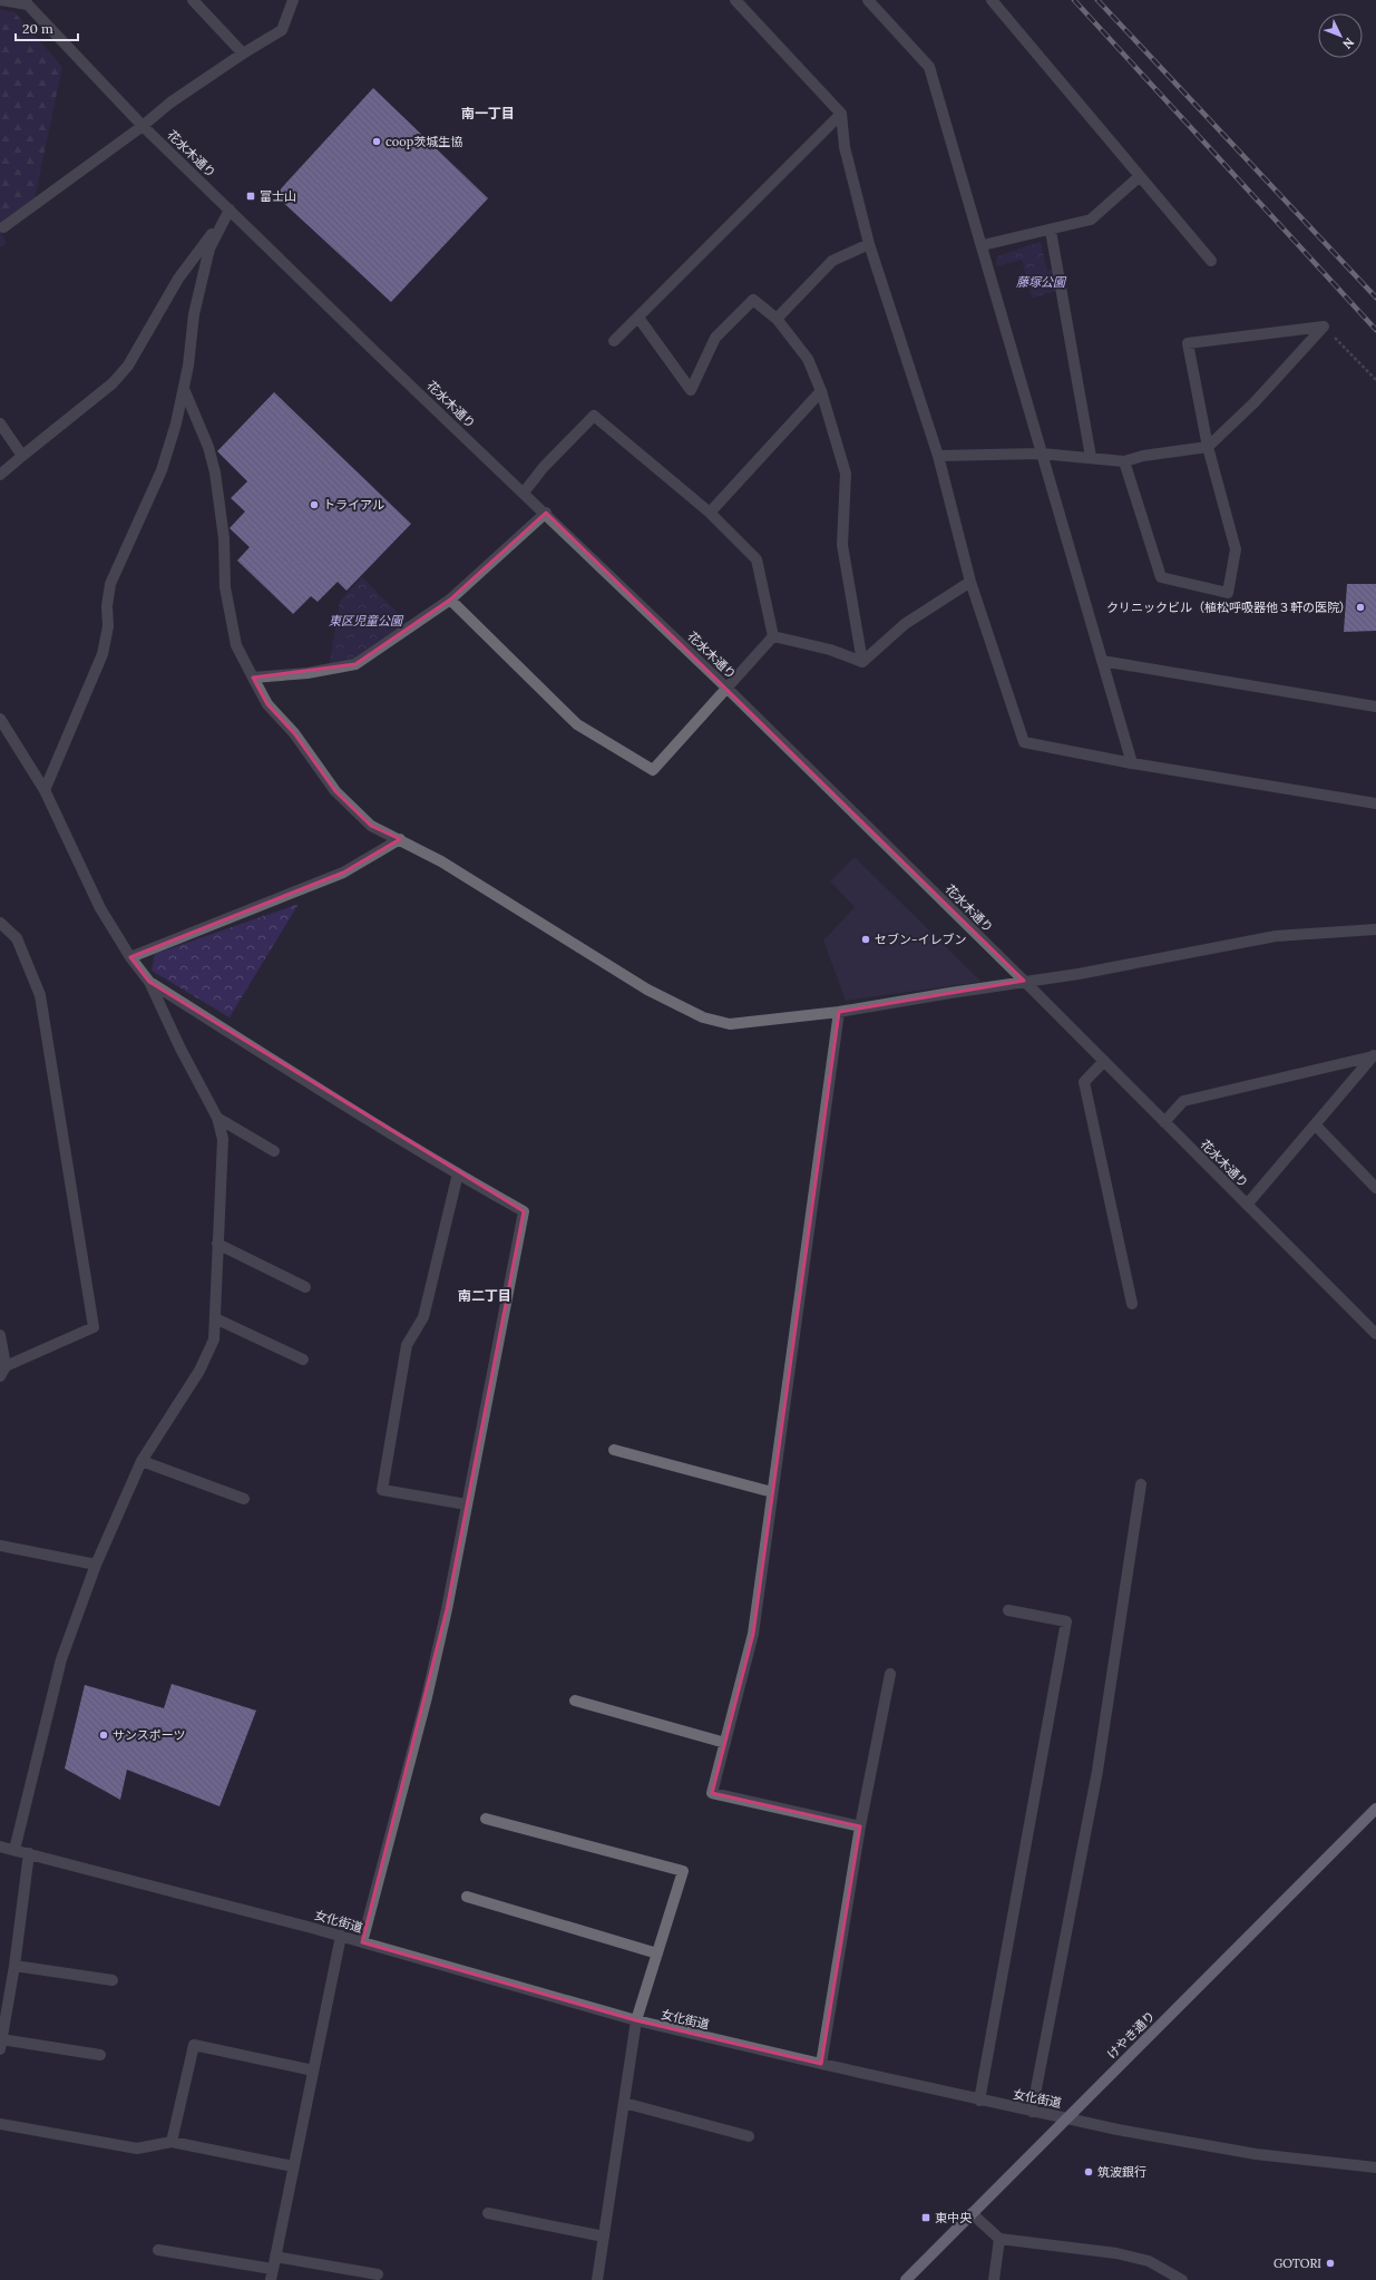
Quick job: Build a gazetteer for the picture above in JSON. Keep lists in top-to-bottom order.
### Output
{
  "streets": {
    "main road": ["けやき通り"],
    "street": ["花水木通り", "女化街道"]
  },
  "crossings": [
    ["女化街道", "けやき通り"]
  ],
  "districts": ["南一丁目", "南二丁目"],
  "parks": ["藤塚公園", "東区児童公園"],
  "places": {
    "other": [
      "coop茨城生協",
      "トライアル",
      "クリニックビル（植松呼吸器他３軒の医院）",
      "セブン-イレブン",
      "サンスポーツ",
      "筑波銀行",
      "GOTORI"
    ],
    "transit": ["富士山", "東中央"]
  },
  "scale_bar": "20 m",
  "north": "bottom right"
}
